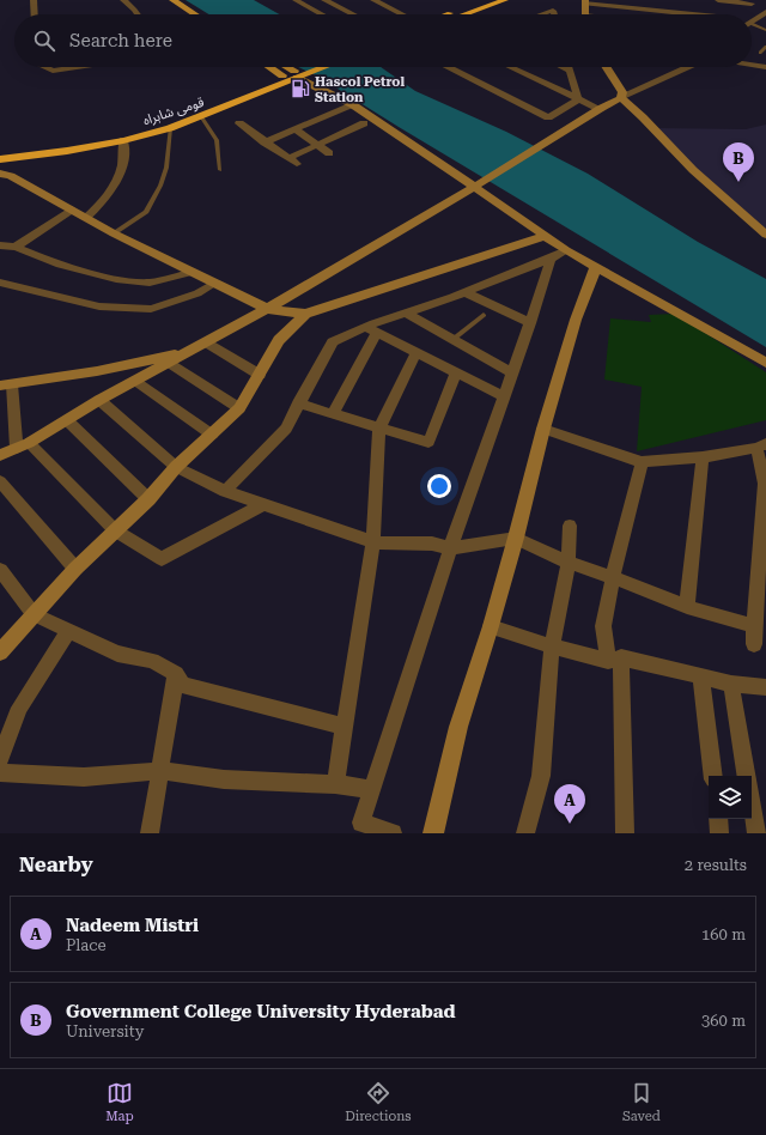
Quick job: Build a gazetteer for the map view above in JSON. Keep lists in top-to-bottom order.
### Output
{
  "streets": {
    "highway": ["قومی شاہراہ"]
  },
  "places": {
    "fuel station": ["Hascol Petrol Station"]
  },
  "page": {
    "search": "Search here",
    "pins": ["B", "A"],
    "heading": ["Nearby", "2 results"],
    "list": [
      {
        "mark": "A",
        "name": "Nadeem Mistri",
        "note": "Place",
        "value": "160 m"
      },
      {
        "mark": "B",
        "name": "Government College University Hyderabad",
        "note": "University",
        "value": "360 m"
      }
    ],
    "nav": ["Map", "Directions", "Saved"]
  }
}
